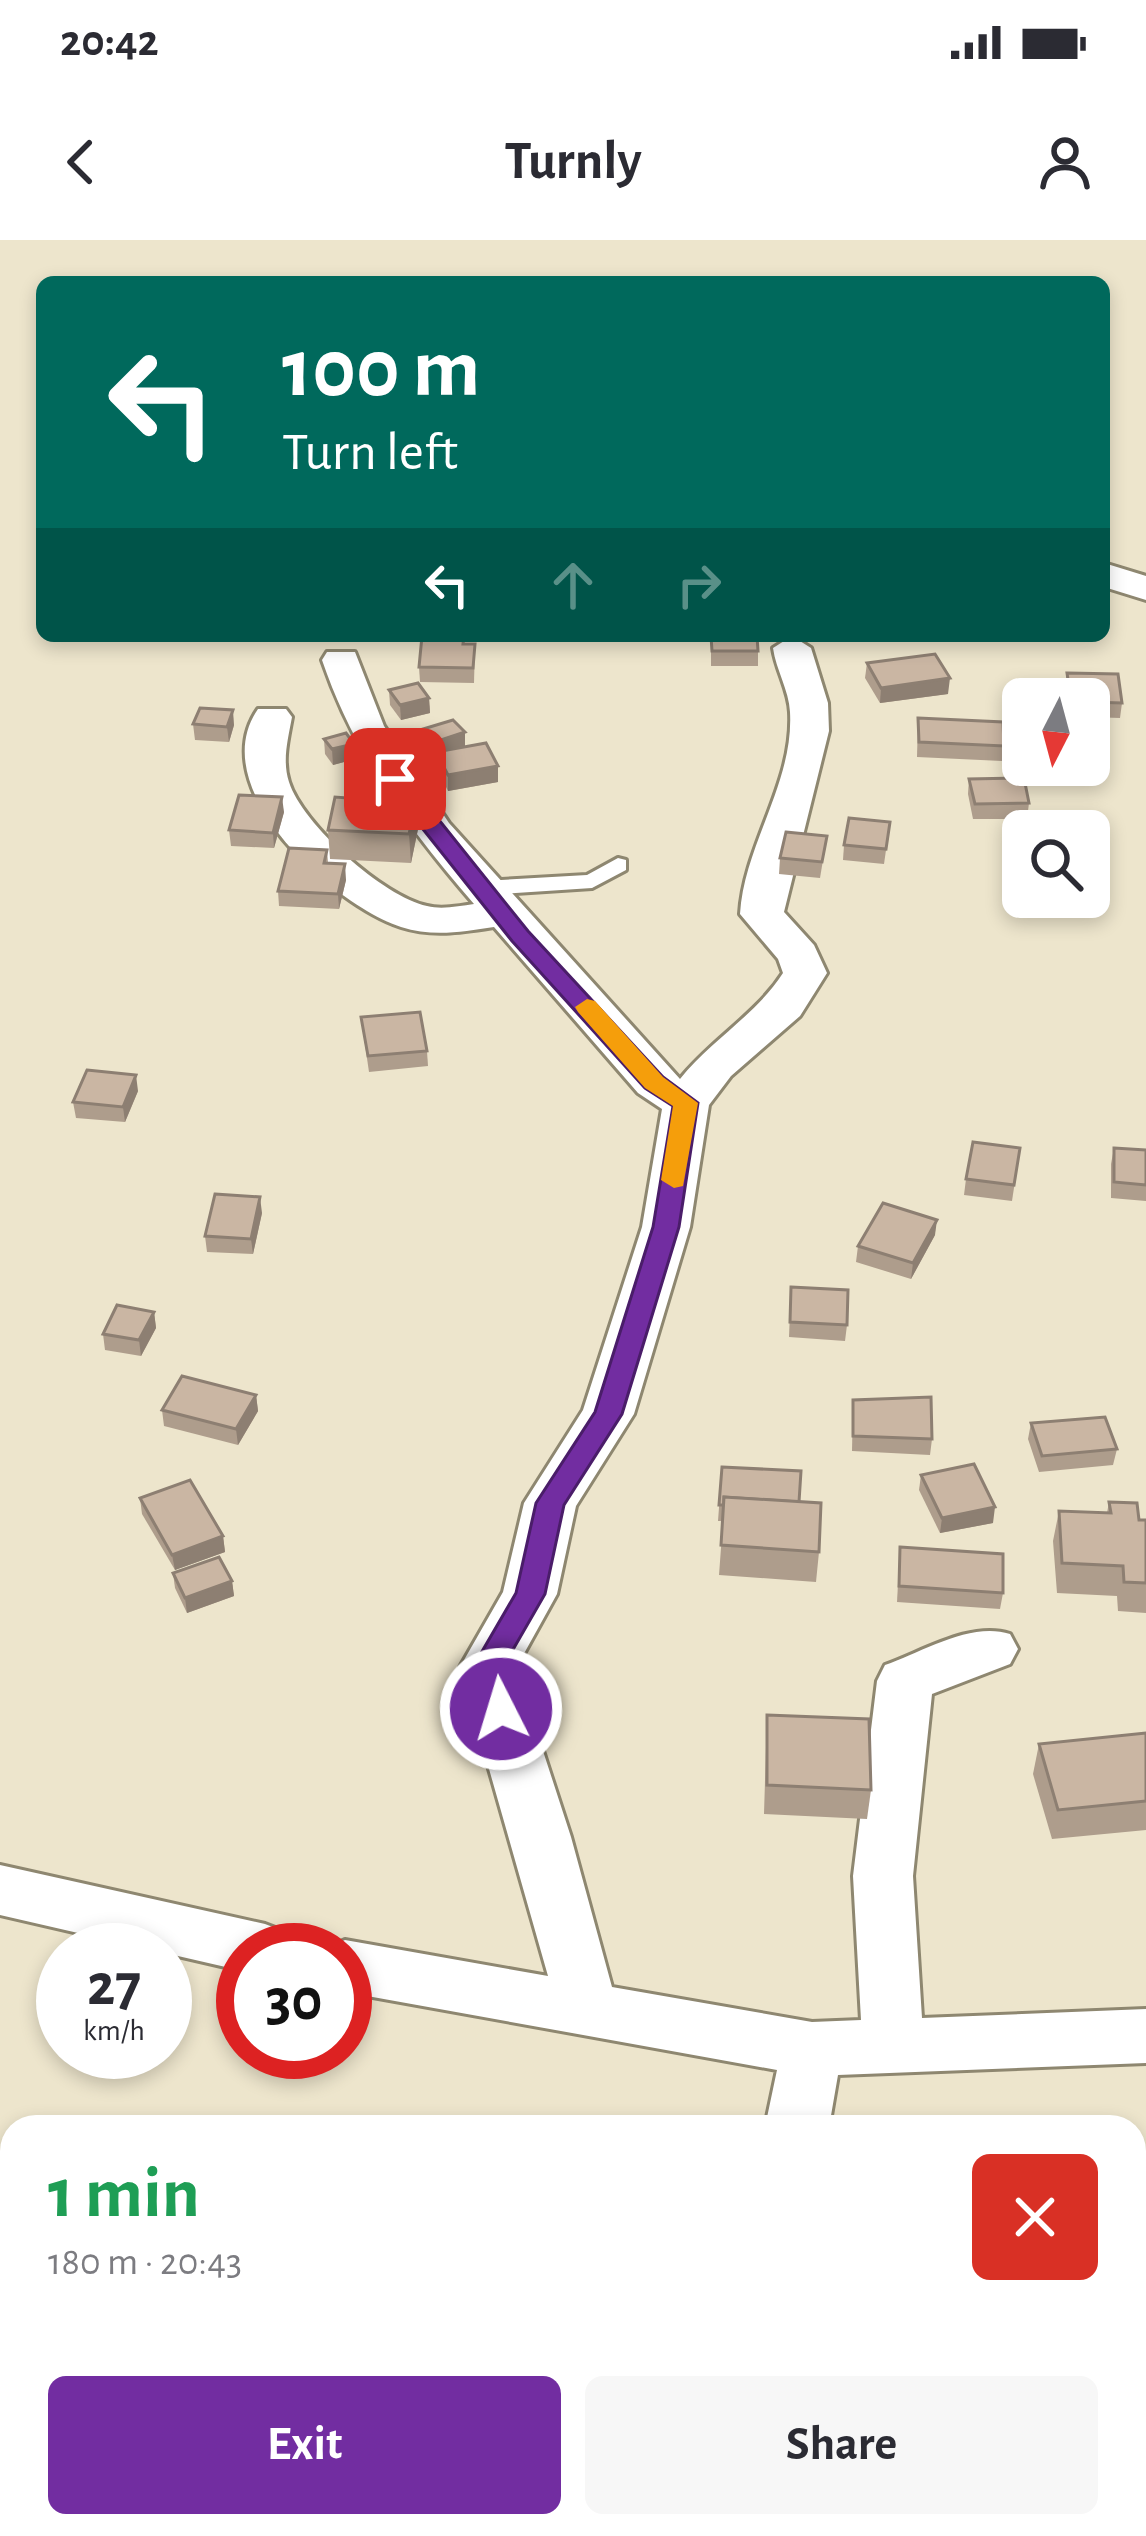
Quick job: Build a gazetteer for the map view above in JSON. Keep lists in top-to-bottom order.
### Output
{
  "north": "bottom",
  "page": {
    "status": "20:42",
    "header": "Turnly",
    "turn": ["100 m", "Turn left"],
    "speed": "27 km/h",
    "limit": "30",
    "heading": ["1 min", "180 m · 20:43"],
    "buttons": ["Exit", "Share"]
  }
}
